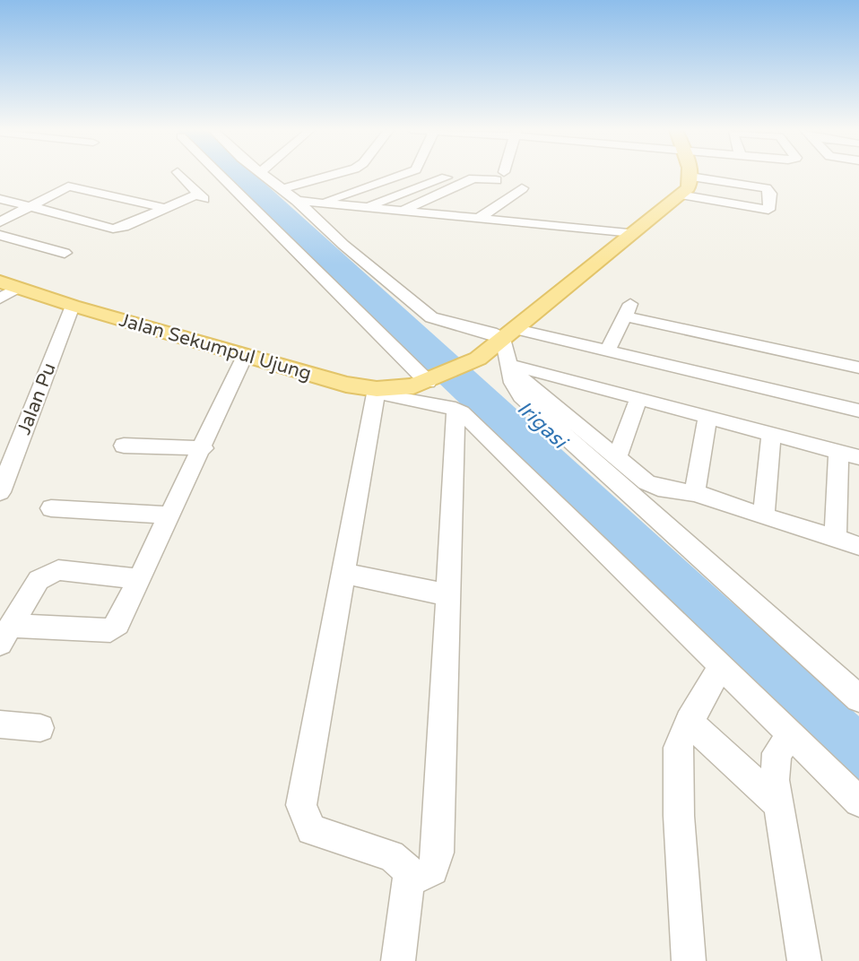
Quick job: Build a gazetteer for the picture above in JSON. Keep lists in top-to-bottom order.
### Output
{
  "streets": {
    "main road": ["Jalan Sekumpul Ujung"],
    "street": ["Jalan Pu"]
  },
  "crossings": [
    ["Jalan Sekumpul Ujung", "Jalan Pu"]
  ],
  "water": ["Irigasi"]
}
